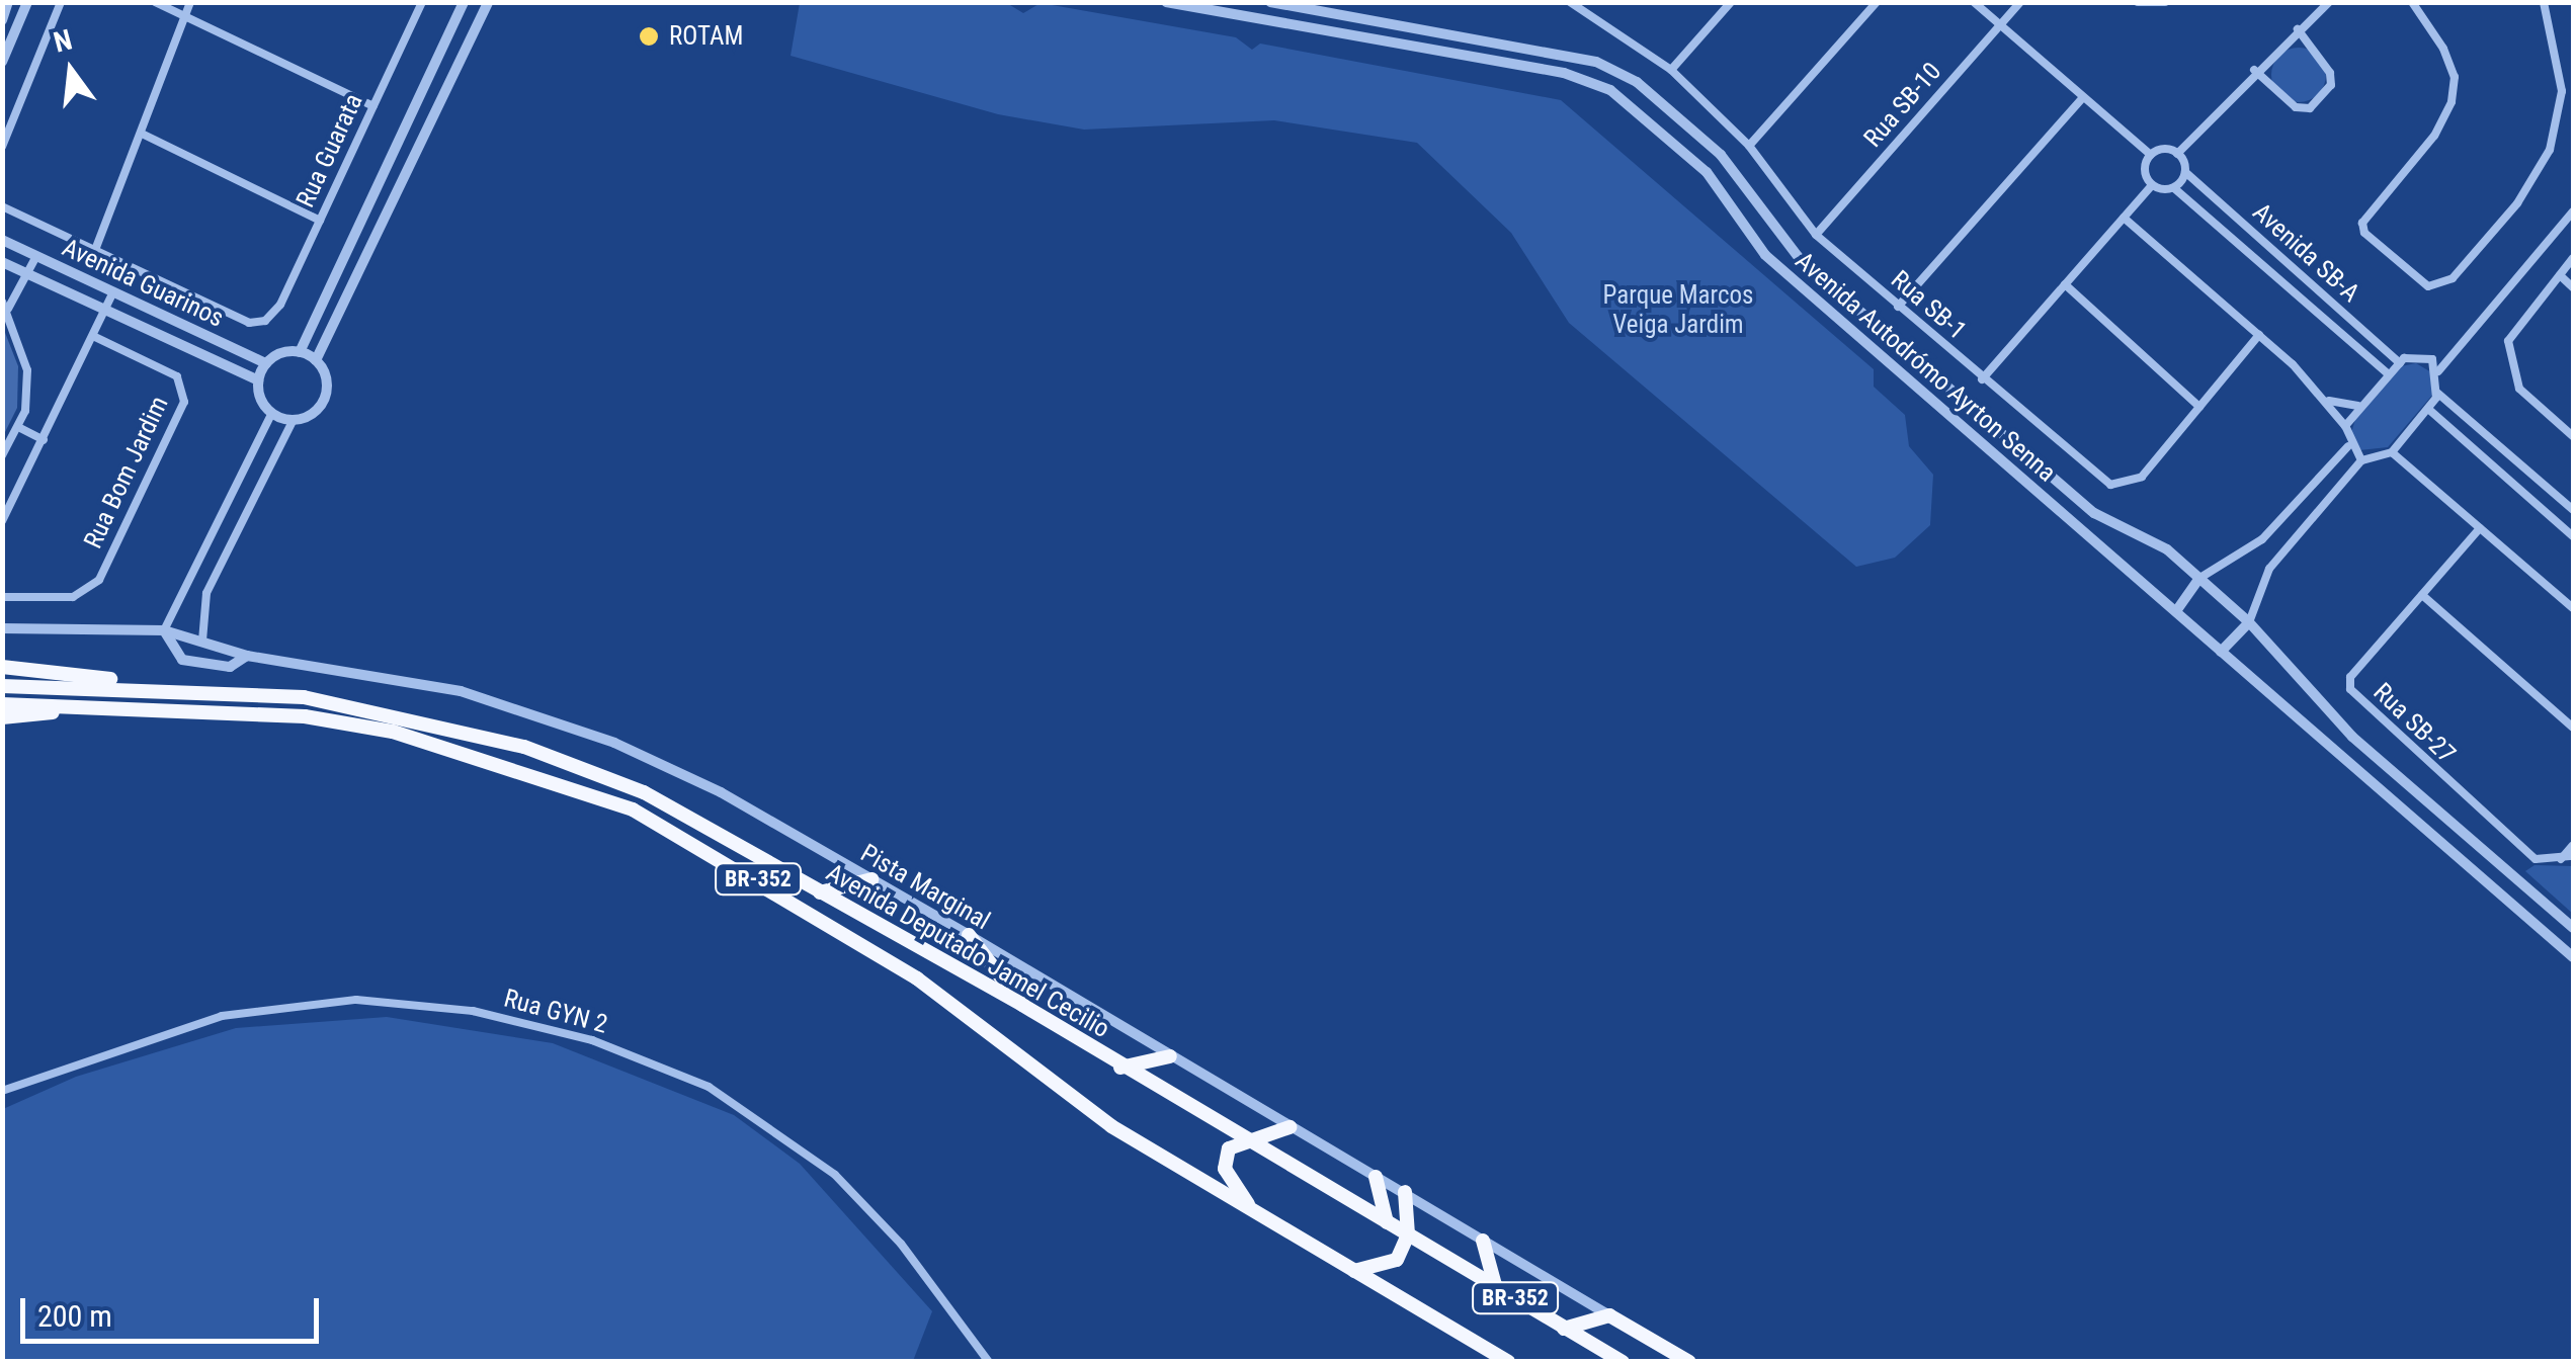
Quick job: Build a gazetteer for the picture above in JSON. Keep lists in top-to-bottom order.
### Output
{
  "streets": {
    "highway": ["BR-352", "Avenida Deputado Jamel Cecilio"],
    "street": [
      "Rua SB-10",
      "Rua Guarata",
      "Avenida SB-A",
      "Avenida Guarinos",
      "Rua SB-1",
      "Avenida Autodrómo Ayrton Senna",
      "Rua Bom Jardim",
      "Rua SB-27",
      "Pista Marginal",
      "Rua GYN 2"
    ]
  },
  "crossings": [
    ["Rua SB-10", "Rua SB-1"],
    ["BR-352", "Avenida Deputado Jamel Cecilio"]
  ],
  "parks": ["Parque Marcos Veiga Jardim"],
  "places": ["ROTAM"],
  "scale_bar": "200 m",
  "north": "top"
}
